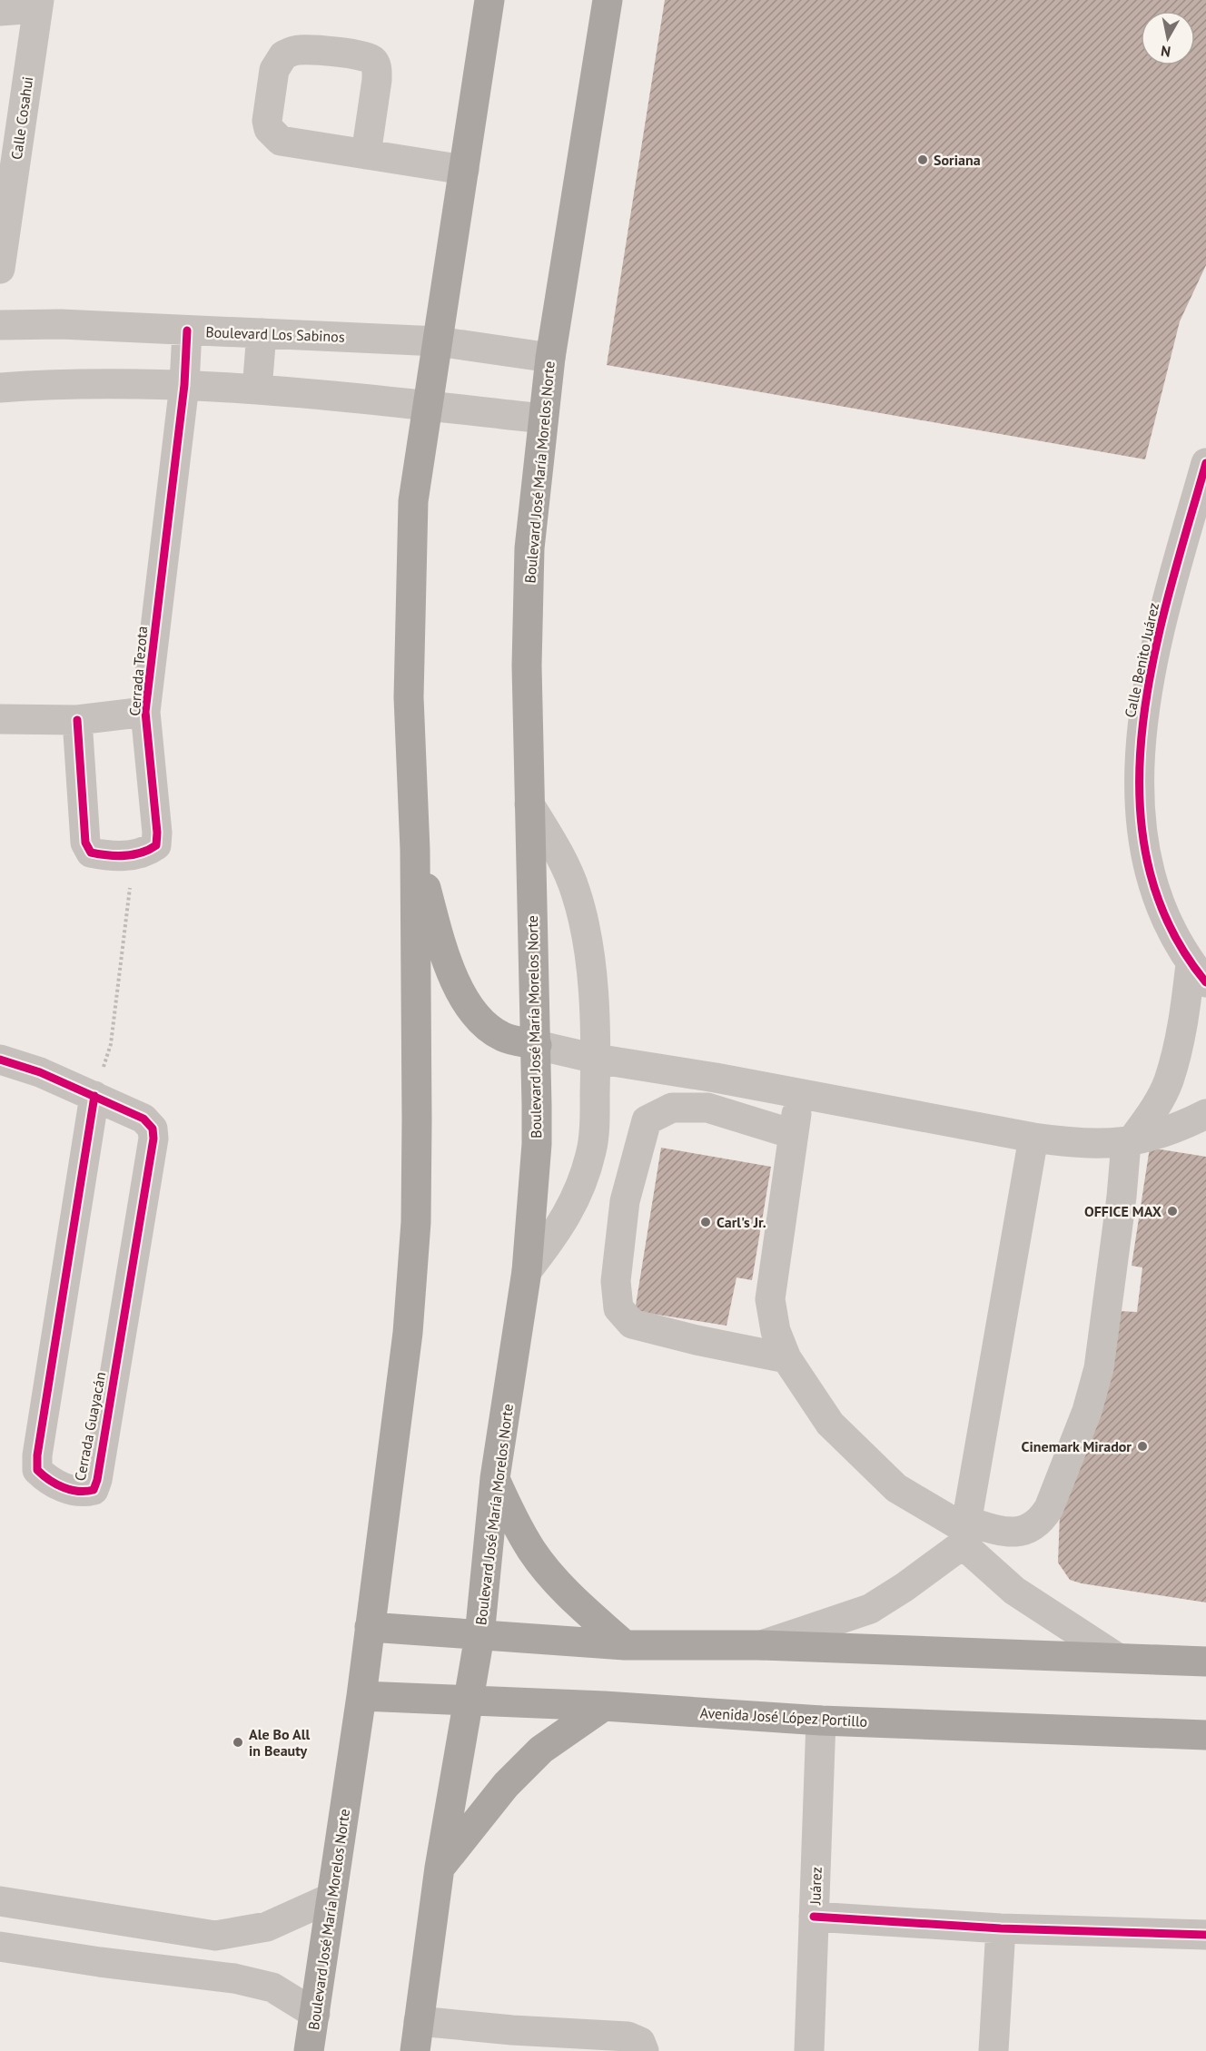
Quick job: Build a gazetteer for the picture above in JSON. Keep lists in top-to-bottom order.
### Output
{
  "streets": {
    "main road": ["Boulevard José María Morelos Norte", "Avenida José López Portillo"],
    "street": [
      "Calle Cosahui",
      "Boulevard Los Sabinos",
      "Calle Benito Juárez",
      "Cerrada Tezota",
      "Cerrada Guayacán",
      "Juárez"
    ]
  },
  "crossings": [
    ["Boulevard Los Sabinos", "Boulevard José María Morelos Norte"],
    ["Boulevard Los Sabinos", "Cerrada Tezota"],
    ["Boulevard José María Morelos Norte", "Avenida José López Portillo"],
    ["Avenida José López Portillo", "Juárez"]
  ],
  "places": [
    "Soriana",
    "OFFICE MAX",
    "Carl's Jr.",
    "Cinemark Mirador",
    "Ale Bo All in Beauty"
  ],
  "north": "bottom"
}
